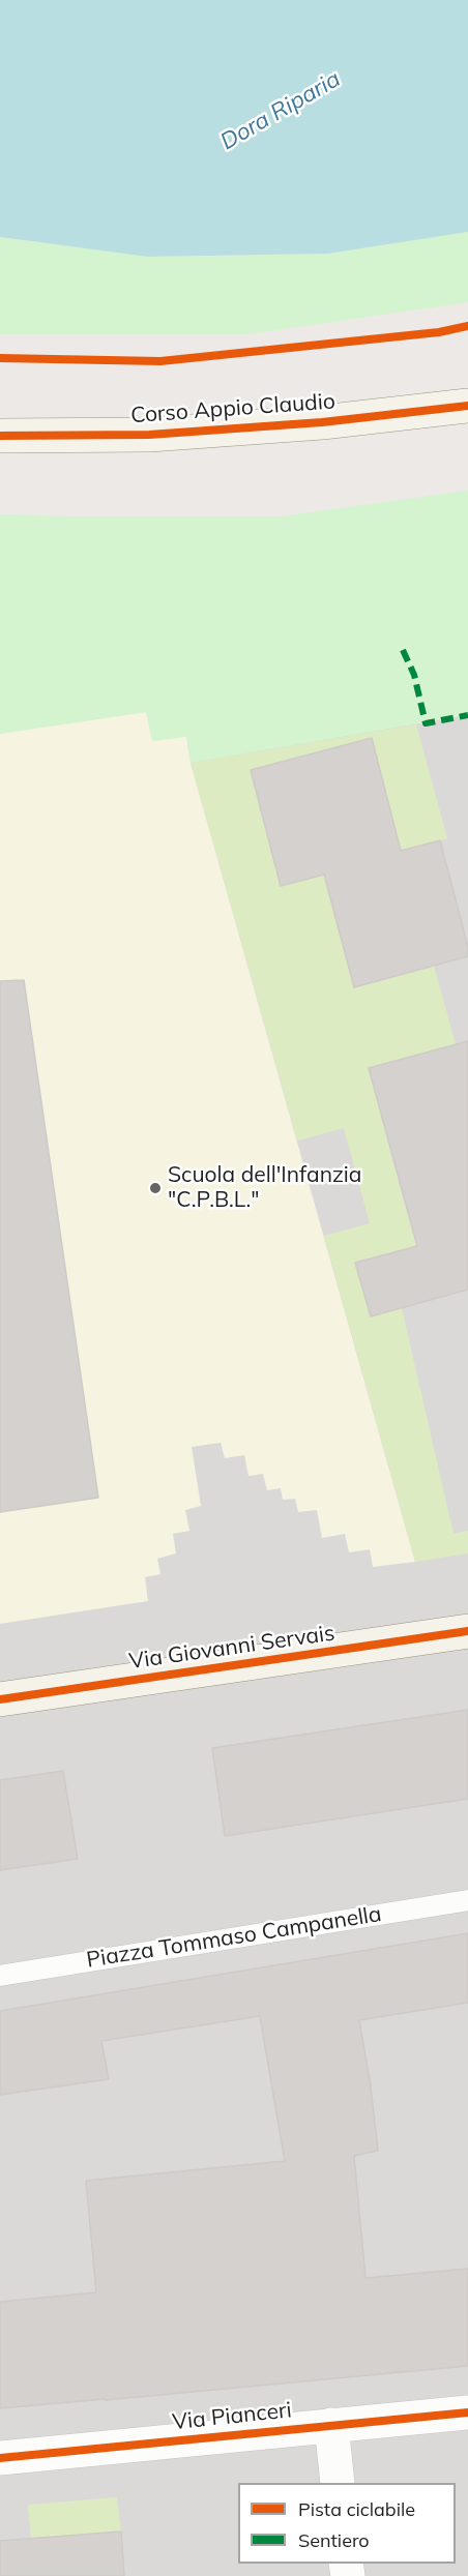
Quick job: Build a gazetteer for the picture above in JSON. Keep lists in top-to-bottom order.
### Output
{
  "streets": {
    "street": ["Corso Appio Claudio", "Via Giovanni Servais", "Via Pianceri"],
    "lane": ["Piazza Tommaso Campanella"]
  },
  "water": ["Dora Riparia"],
  "places": ["Scuola dell'Infanzia \"C.P.B.L.\""],
  "legend": ["Pista ciclabile", "Sentiero"]
}
